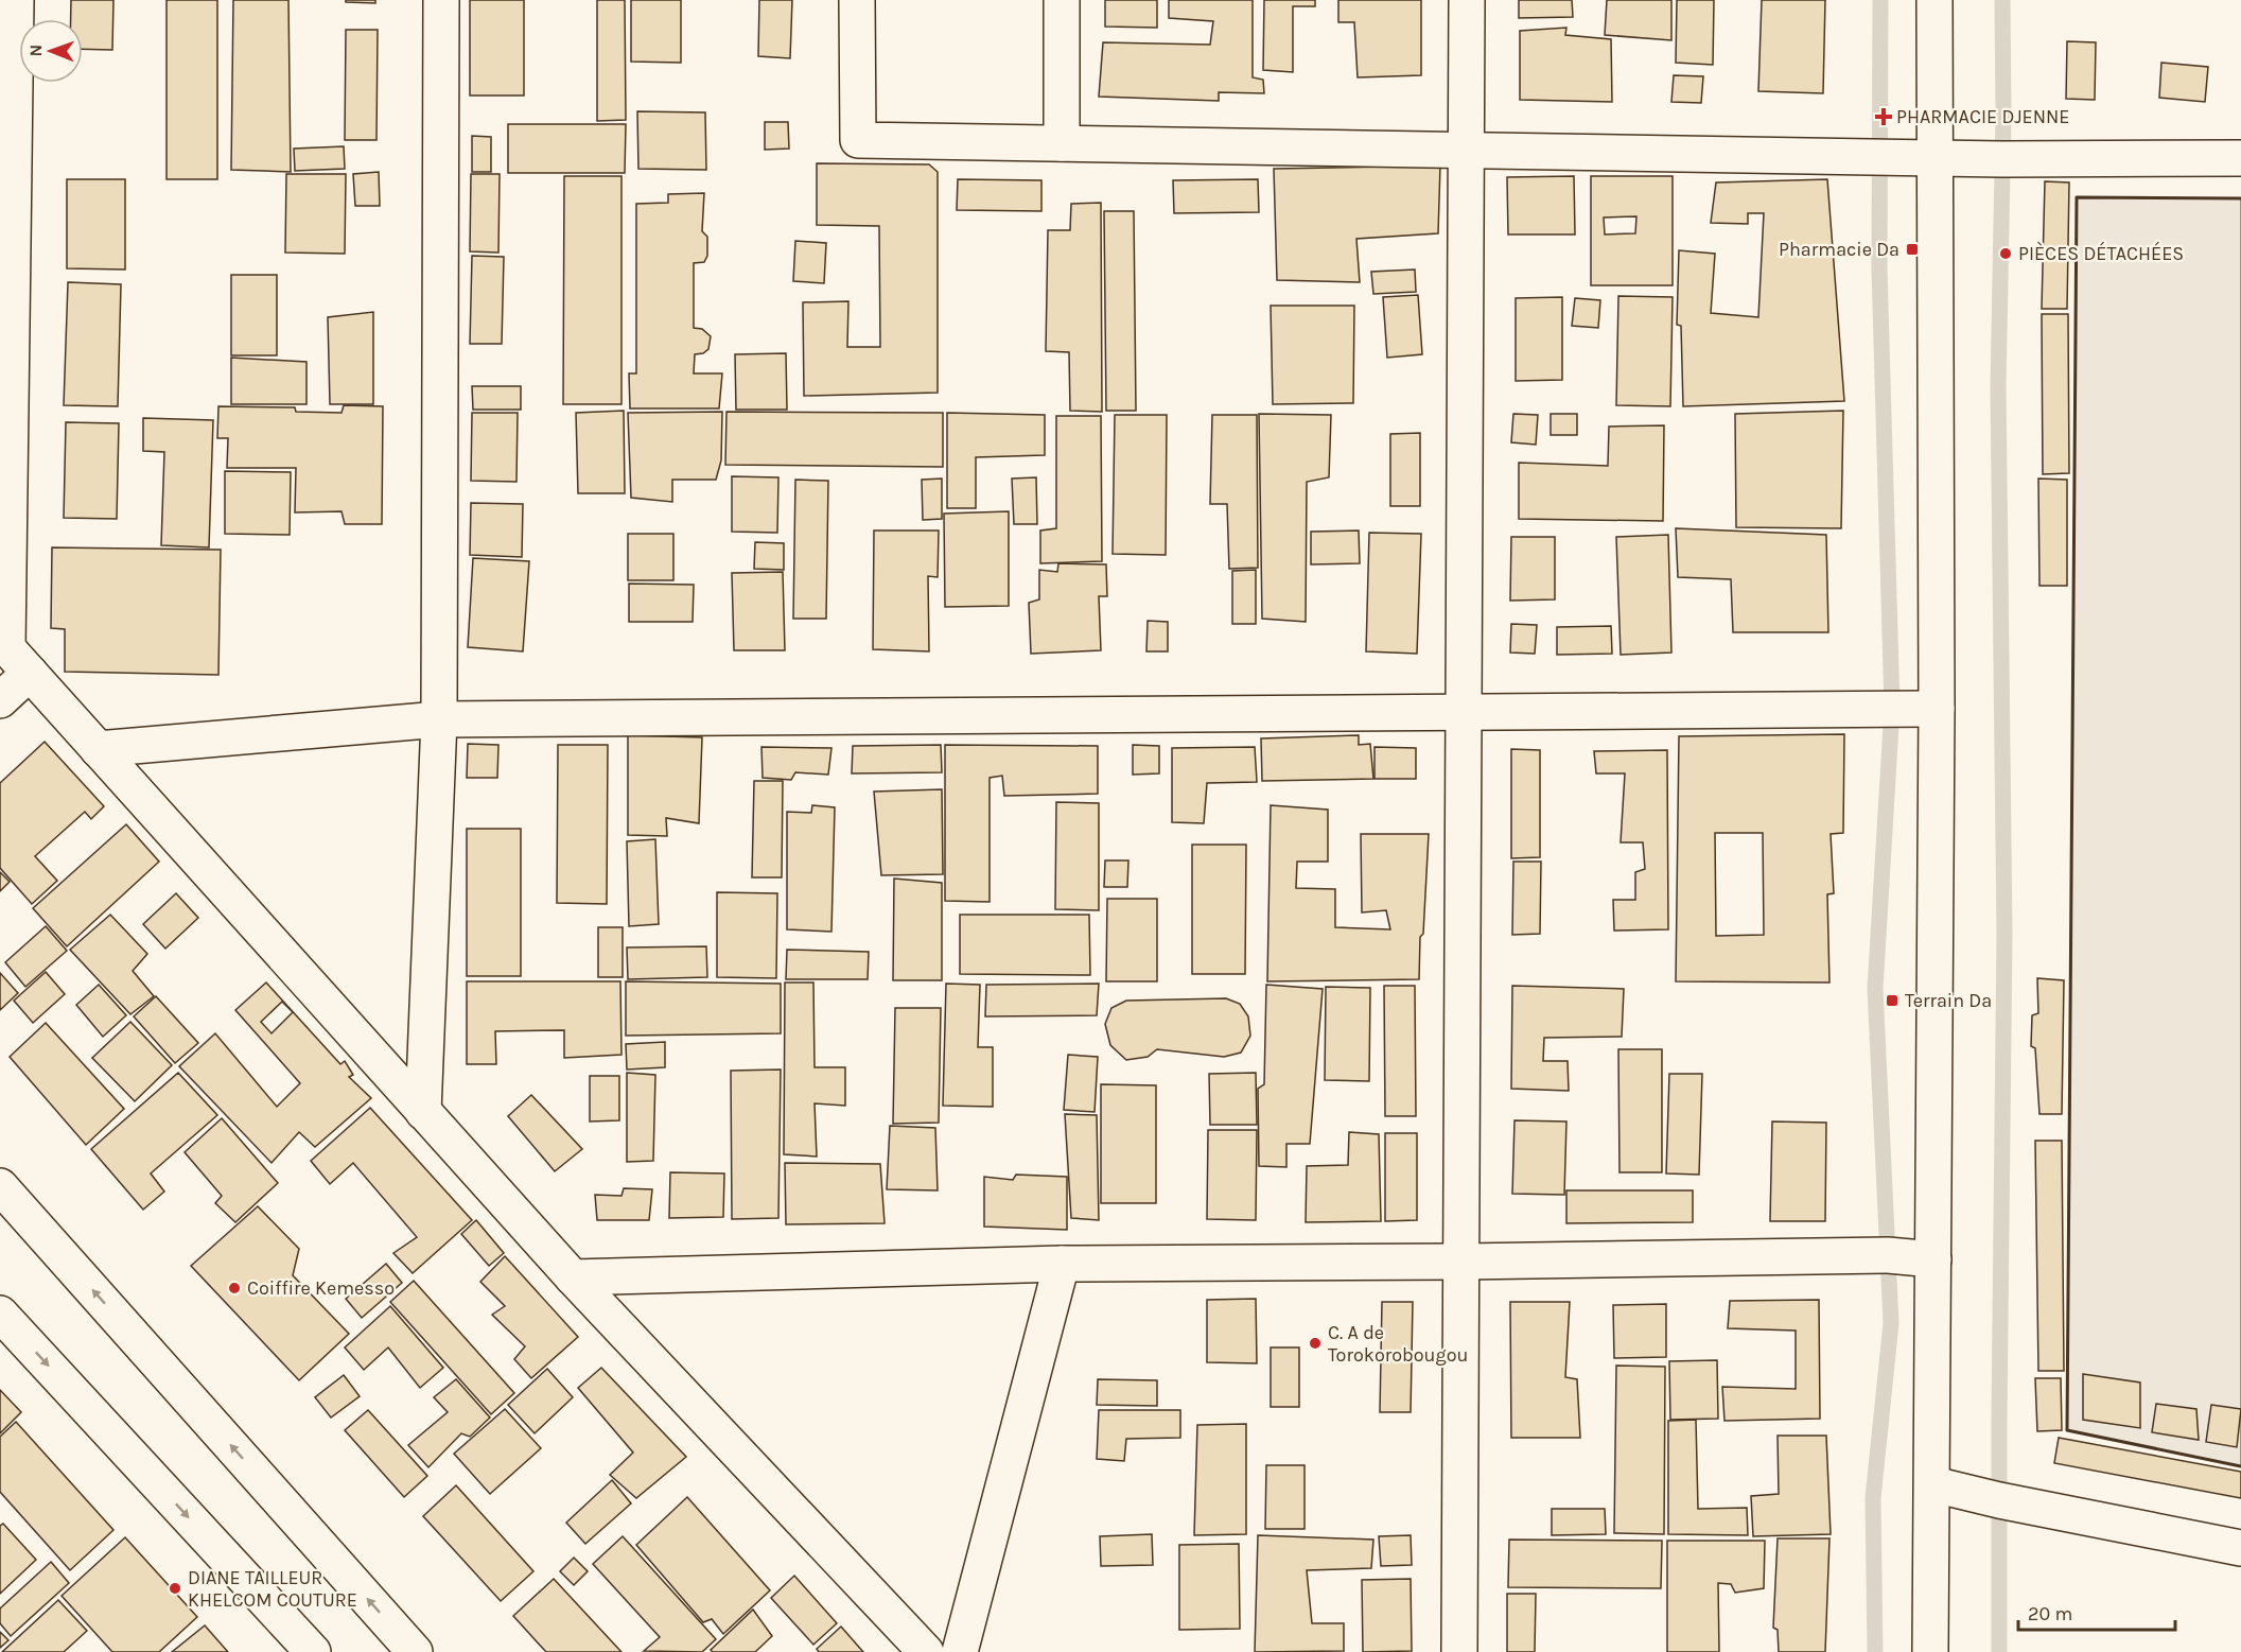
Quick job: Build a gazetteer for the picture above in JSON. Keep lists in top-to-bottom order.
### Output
{
  "places": {
    "health": ["PHARMACIE DJENNE"],
    "transit": ["Pharmacie Da", "Terrain Da"],
    "other": [
      "PIÈCES DÉTACHÉES",
      "Coiffire Kemesso",
      "C. A de Torokorobougou",
      "DIANE TAILLEUR KHELCOM COUTURE"
    ]
  },
  "scale_bar": "20 m",
  "north": "left"
}
